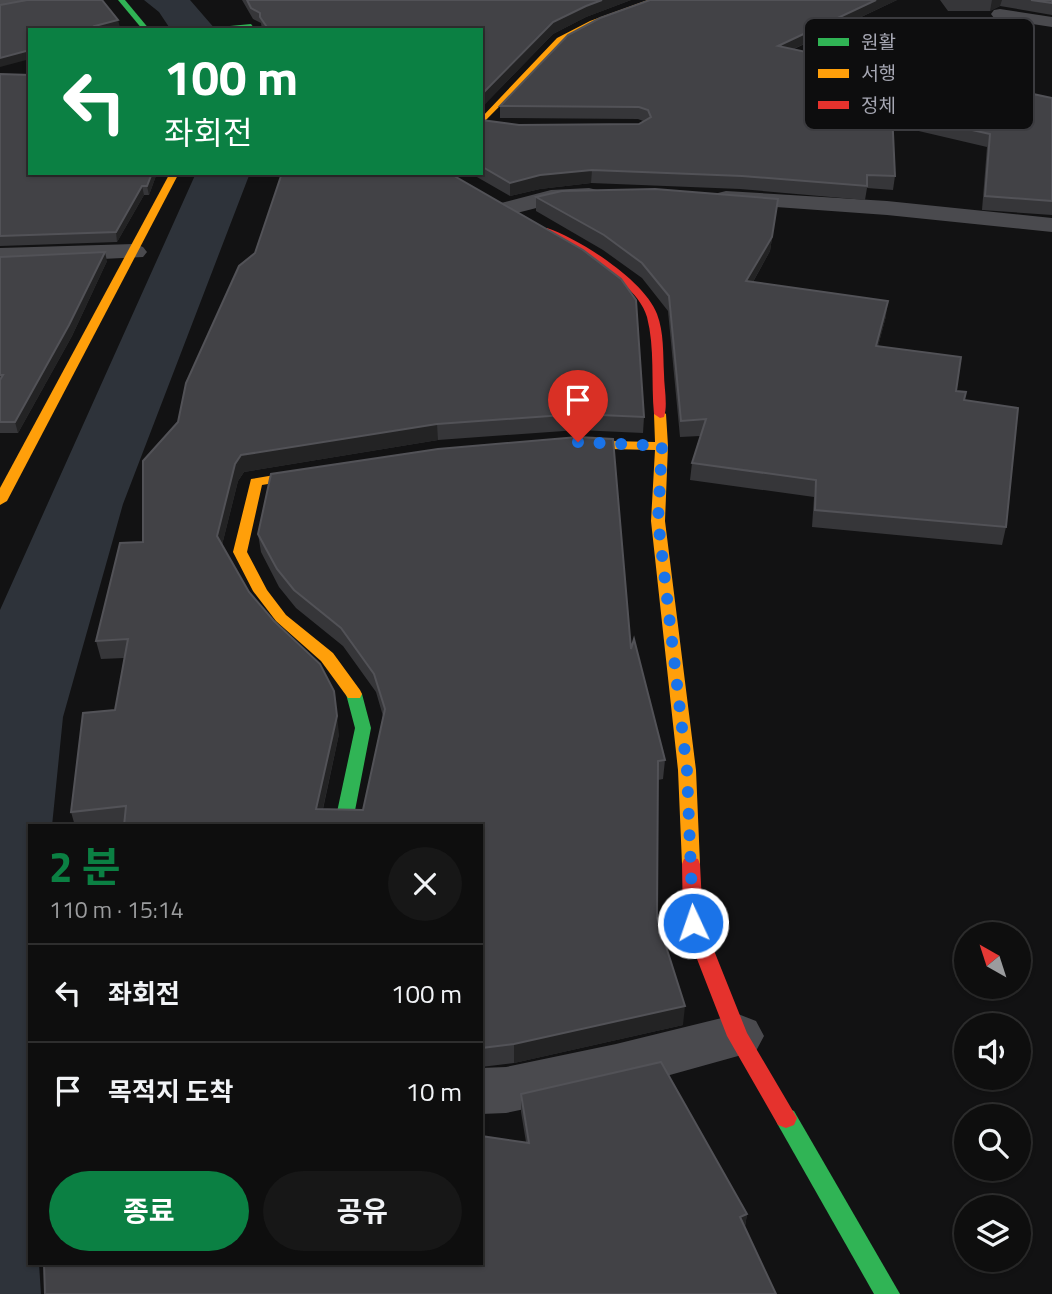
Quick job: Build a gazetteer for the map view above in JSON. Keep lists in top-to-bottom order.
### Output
{
  "legend": ["원활", "서행", "정체"],
  "north": "top left",
  "page": {
    "turn": ["100 m", "좌회전"],
    "heading": ["2 분", "110 m · 15:14"],
    "list": [
      {
        "name": "좌회전",
        "value": "100 m"
      },
      {
        "name": "목적지 도착",
        "value": "10 m"
      }
    ],
    "buttons": ["종료", "공유"]
  }
}
